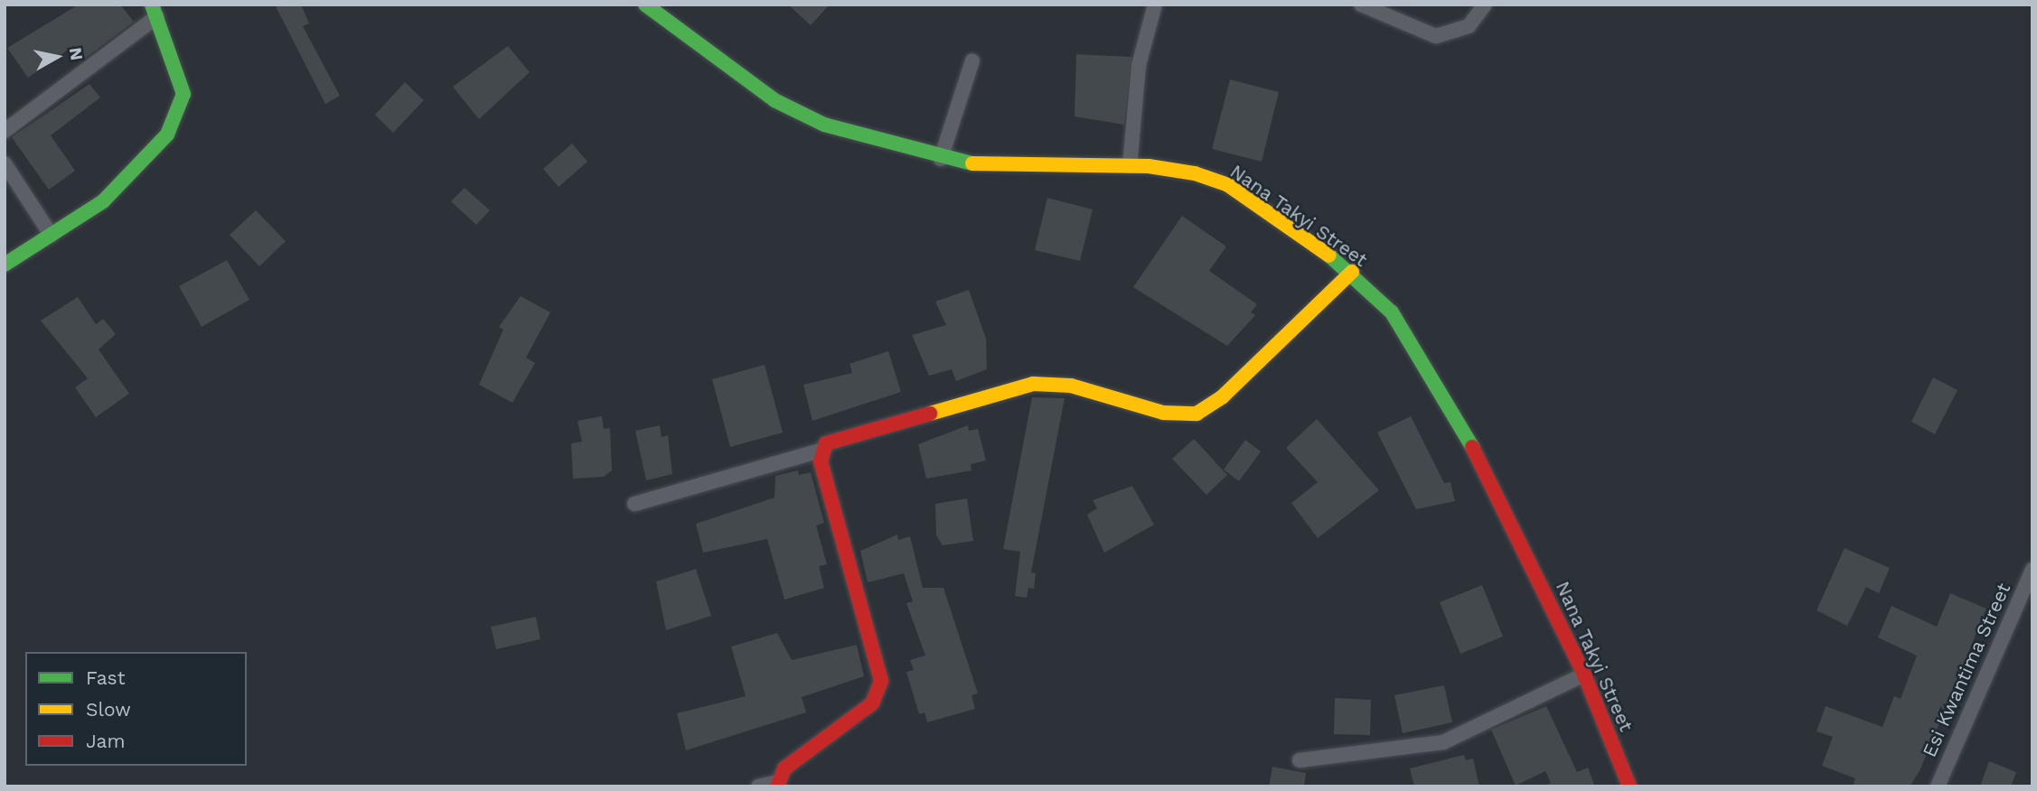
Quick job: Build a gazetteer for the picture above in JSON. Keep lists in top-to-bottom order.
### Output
{
  "streets": {
    "street": ["Nana Takyi Street", "Esi Kwantima Street"]
  },
  "legend": ["Fast", "Slow", "Jam"],
  "north": "right"
}
